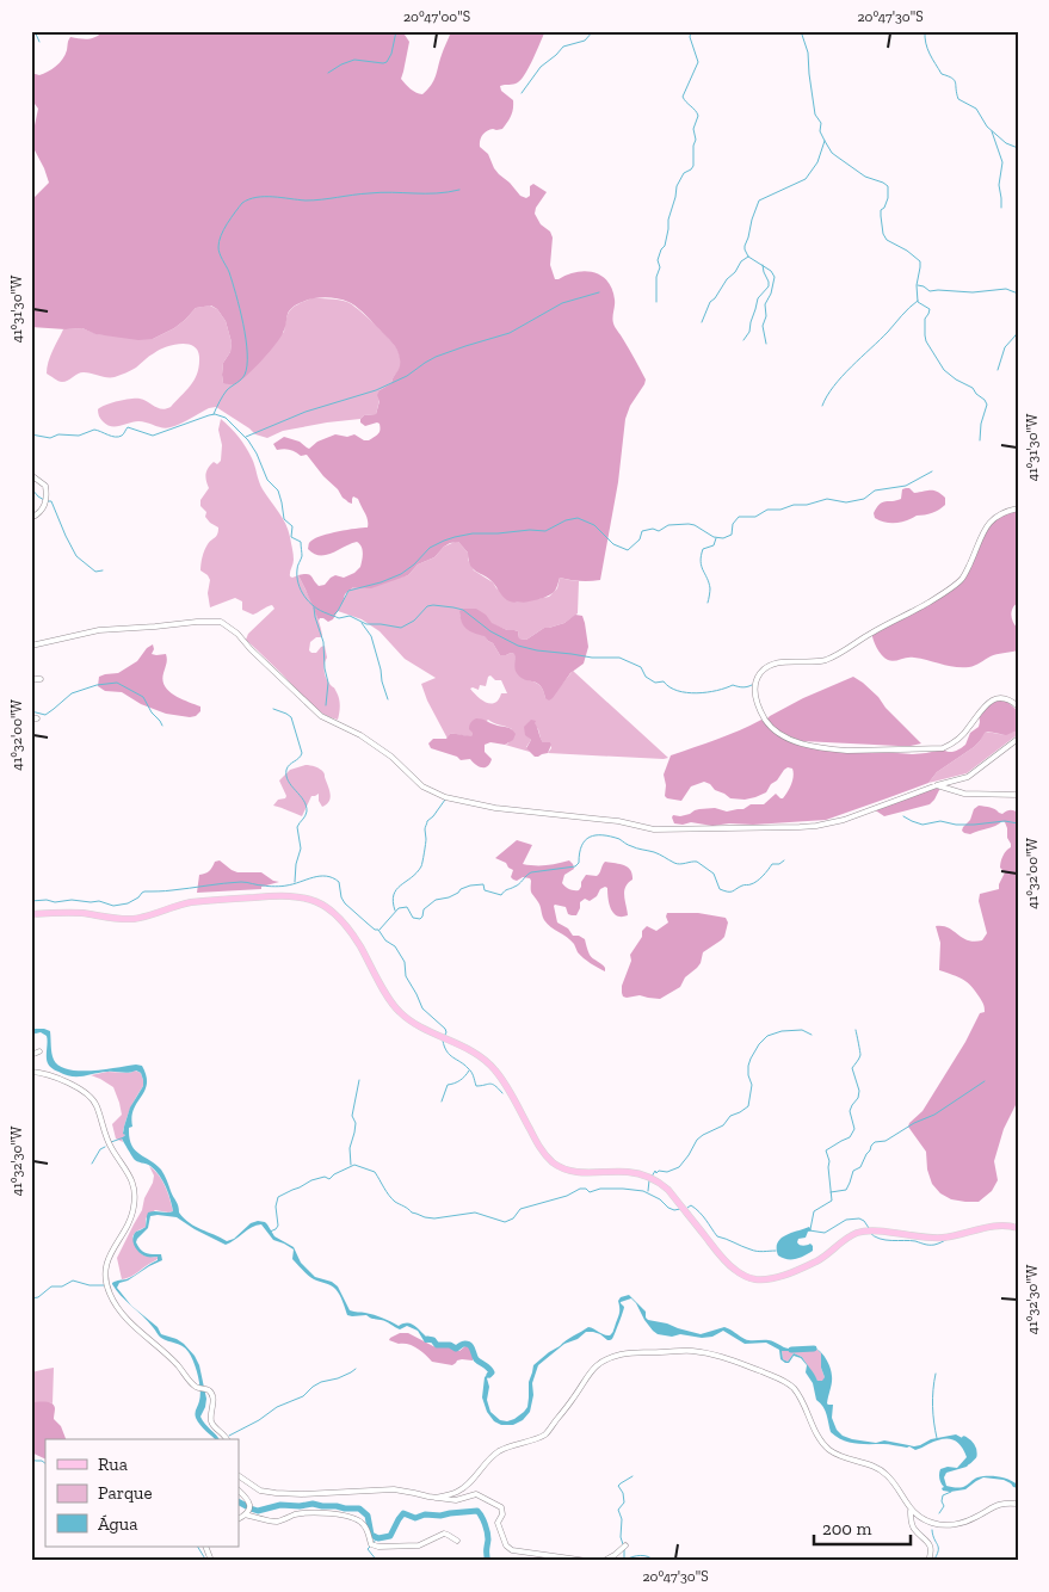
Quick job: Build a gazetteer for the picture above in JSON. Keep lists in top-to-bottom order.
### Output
{
  "legend": ["Rua", "Parque", "Água"],
  "scale_bar": "200 m",
  "coordinates": [
    "20°47'00\"S",
    "20°47'30\"S",
    "41°31'30\"W",
    "41°32'00\"W",
    "41°32'30\"W"
  ]
}
